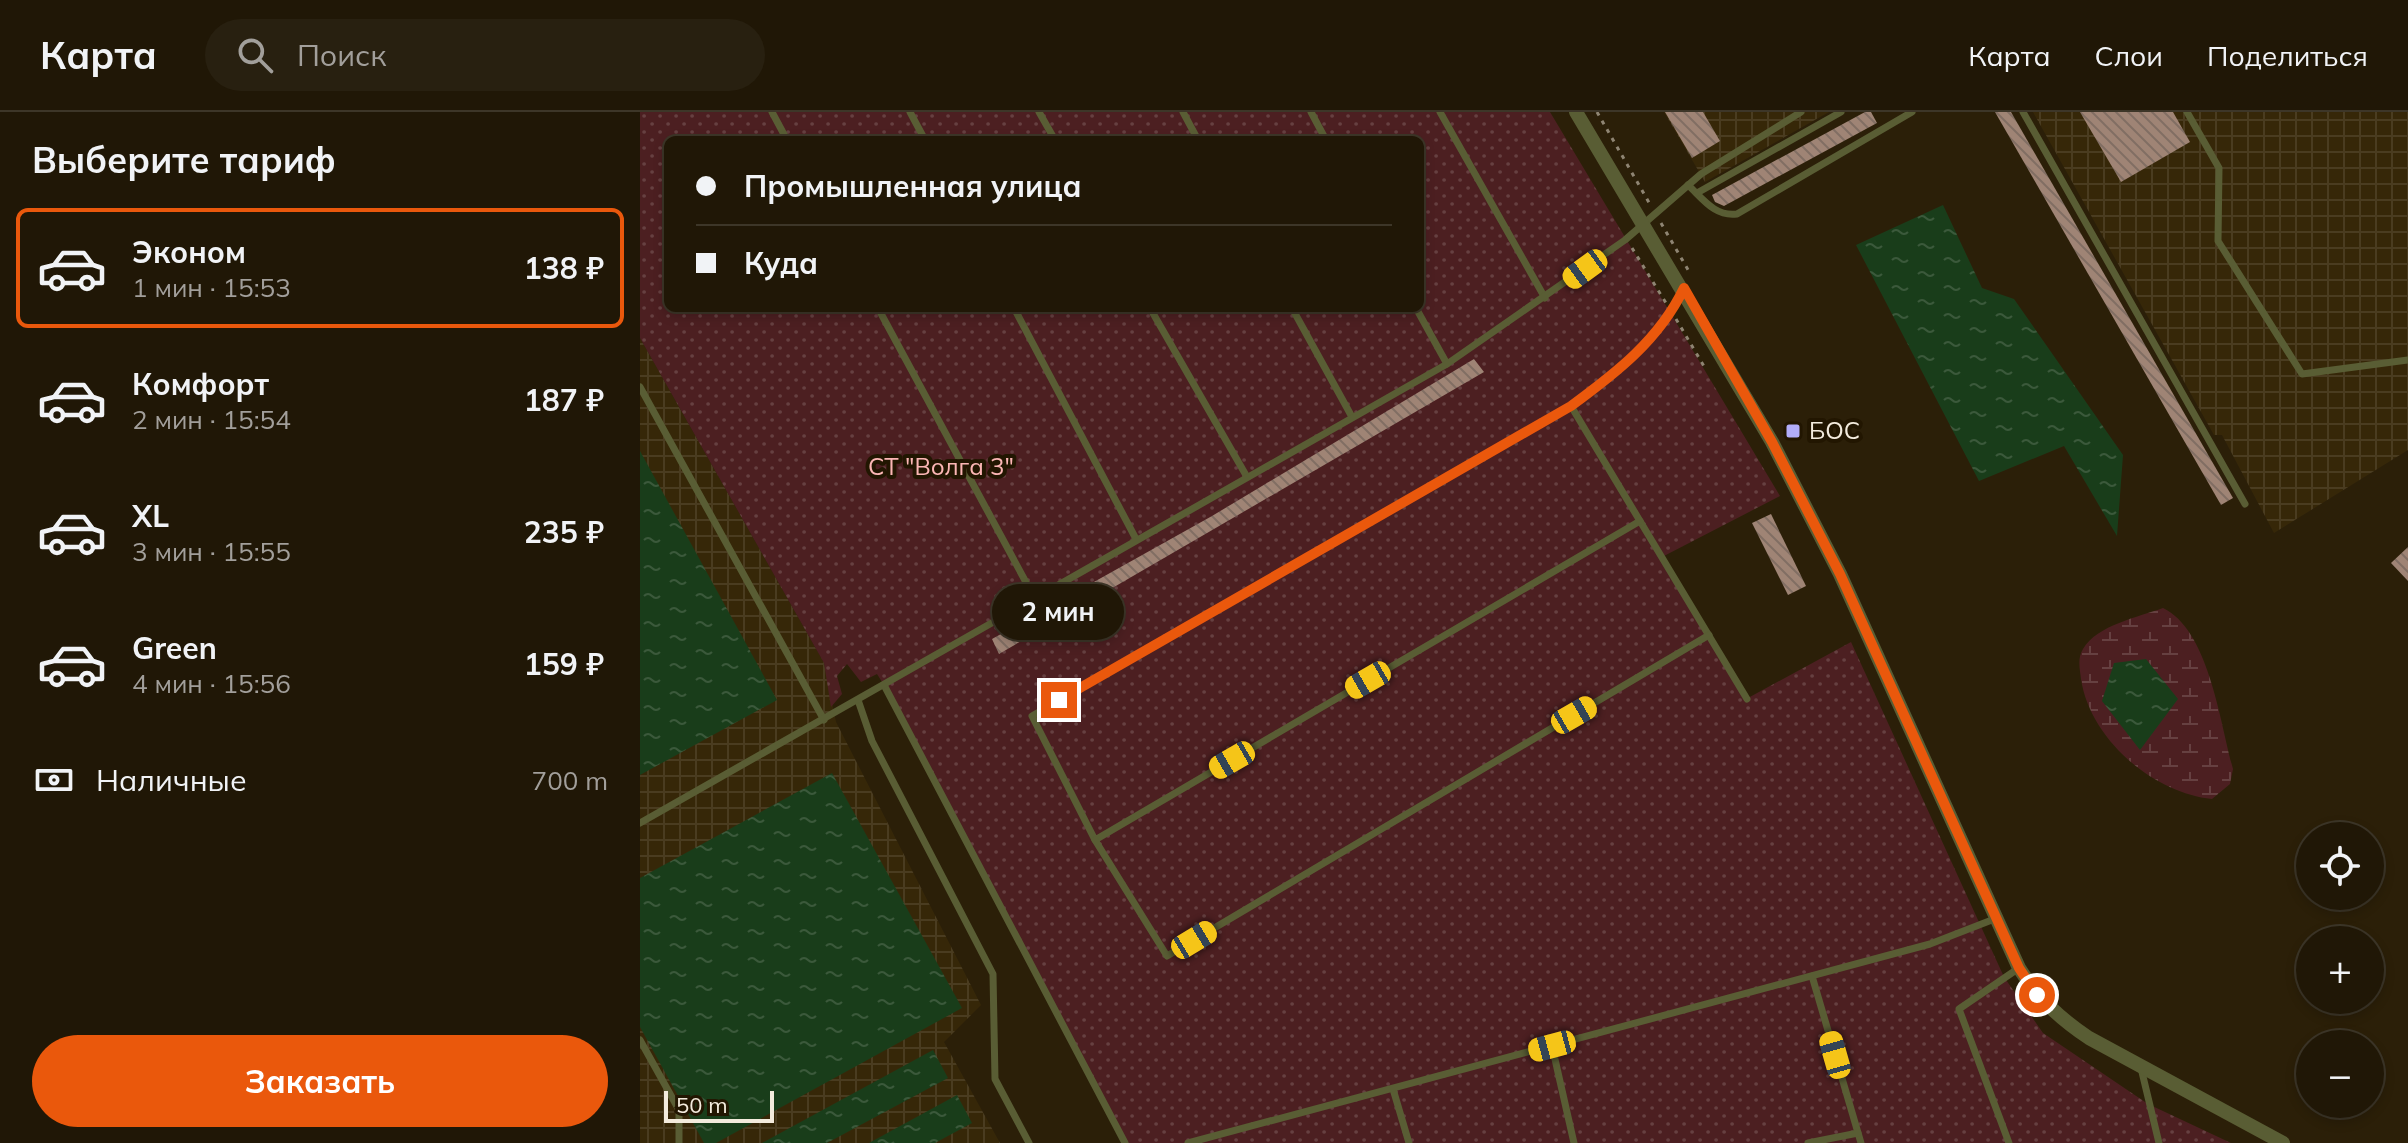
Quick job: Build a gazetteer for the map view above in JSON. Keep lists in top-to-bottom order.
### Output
{
  "parks": ["СТ \"Волга 3\""],
  "places": {
    "transit": ["БОС"]
  },
  "scale_bar": "50 m",
  "page": {
    "header": "Карта",
    "search": "Поиск",
    "nav": ["Карта", "Слои", "Поделиться"],
    "heading": "Выберите тариф",
    "banner": ["Промышленная улица", "Куда"],
    "list": [
      {
        "name": "Эконом",
        "note": "1 мин · 15:53",
        "value": "138 ₽"
      },
      {
        "name": "Комфорт",
        "note": "2 мин · 15:54",
        "value": "187 ₽"
      },
      {
        "name": "XL",
        "note": "3 мин · 15:55",
        "value": "235 ₽"
      },
      {
        "name": "Green",
        "note": "4 мин · 15:56",
        "value": "159 ₽"
      }
    ],
    "bubble": "2 мин",
    "pay": ["Наличные", "700 m"],
    "map_buttons": ["+", "−"],
    "buttons": "Заказать",
    "scale": "50 m"
  }
}
